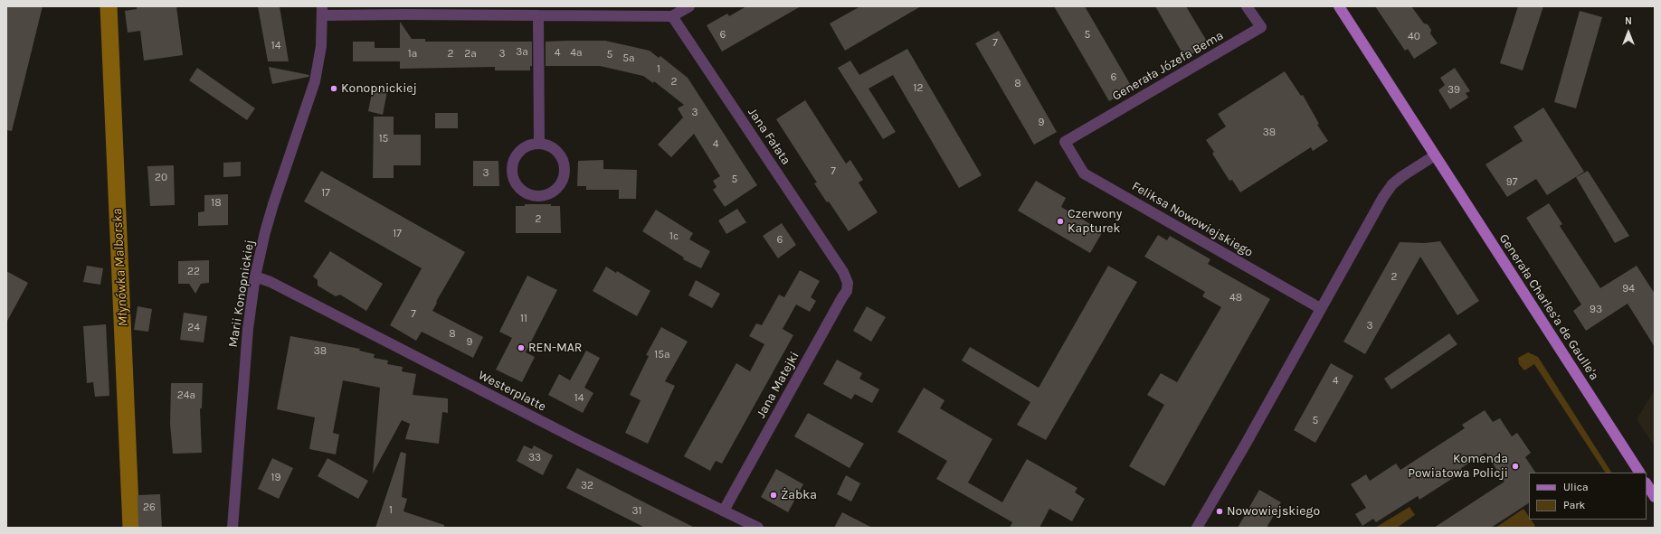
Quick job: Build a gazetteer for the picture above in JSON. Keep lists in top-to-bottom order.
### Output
{
  "streets": {
    "main road": ["Generała Charles'a de Gaulle'a"],
    "street": [
      "Generała Józefa Bema",
      "Jana Fałata",
      "Feliksa Nowowiejskiego",
      "Marii Konopnickiej",
      "Jana Matejki",
      "Westerplatte"
    ]
  },
  "crossings": [
    ["Generała Józefa Bema", "Feliksa Nowowiejskiego"],
    ["Jana Fałata", "Jana Matejki"],
    ["Marii Konopnickiej", "Westerplatte"],
    ["Jana Matejki", "Westerplatte"]
  ],
  "water": ["Młynówka Malborska"],
  "places": [
    "Konopnickiej",
    "Czerwony Kapturek",
    "REN-MAR",
    "Komenda Powiatowa Policji",
    "Żabka",
    "Nowowiejskiego"
  ],
  "house_numbers": [
    "6",
    "5",
    "40",
    "7",
    "14",
    "3a",
    "4",
    "4a",
    "1a",
    "2",
    "2a",
    "3",
    "5",
    "5a",
    "1",
    "6",
    "2",
    "8",
    "12",
    "39",
    "3",
    "9",
    "38",
    "15",
    "4",
    "7",
    "3",
    "20",
    "5",
    "97",
    "17",
    "18",
    "2",
    "17",
    "1c",
    "6",
    "22",
    "2",
    "94",
    "48",
    "93",
    "7",
    "11",
    "3",
    "24",
    "8",
    "9",
    "38",
    "15a",
    "4",
    "24a",
    "14",
    "5",
    "33",
    "19",
    "32",
    "26",
    "1",
    "31"
  ],
  "legend": ["Ulica", "Park"],
  "north": "top"
}
